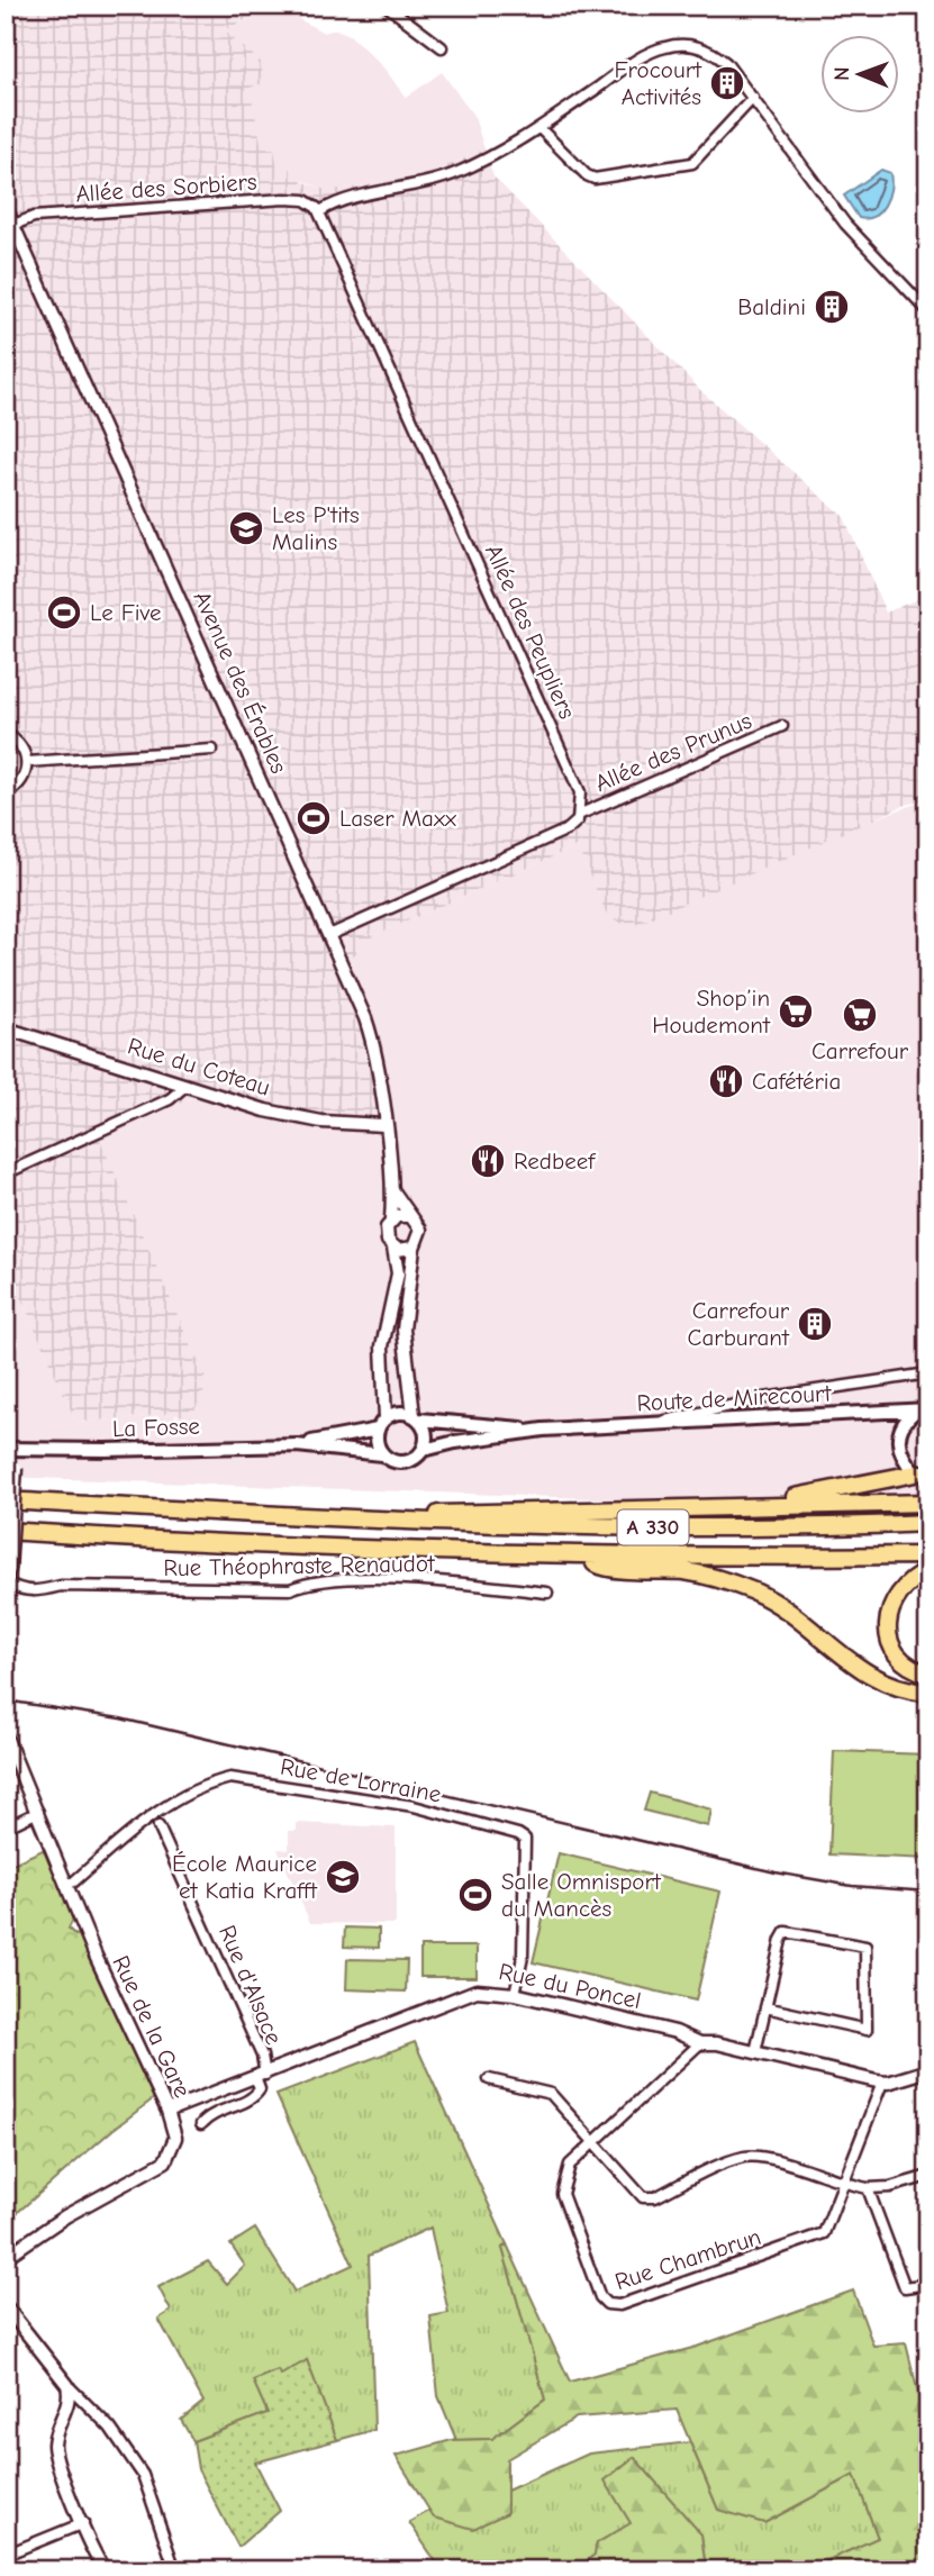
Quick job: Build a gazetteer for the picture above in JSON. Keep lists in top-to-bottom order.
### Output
{
  "streets": {
    "highway": ["A 330"],
    "main road": ["Route de Mirecourt", "La Fosse"],
    "street": [
      "Allée des Sorbiers",
      "Allée des Peupliers",
      "Avenue des Érables",
      "Allée des Prunus",
      "Rue du Coteau",
      "Rue Théophraste Renaudot",
      "Rue de Lorraine",
      "Rue d'Alsace",
      "Rue du Poncel",
      "Rue de la Gare",
      "Rue Chambrun"
    ]
  },
  "crossings": [
    ["Allée des Sorbiers", "Allée des Peupliers"],
    ["Allée des Sorbiers", "Avenue des Érables"],
    ["Allée des Peupliers", "Allée des Prunus"],
    ["Avenue des Érables", "Rue du Coteau"],
    ["Route de Mirecourt", "La Fosse"],
    ["Rue de Lorraine", "Rue du Poncel"],
    ["Rue de Lorraine", "Rue de la Gare"],
    ["Rue d'Alsace", "Rue du Poncel"],
    ["Rue du Poncel", "Rue de la Gare"],
    ["Rue du Poncel", "Rue Chambrun"]
  ],
  "places": {
    "building": ["Frocourt Activités", "Baldini", "Carrefour Carburant"],
    "school or university": ["Les P'tits Malins", "École Maurice et Katia Krafft"],
    "sports": ["Le Five", "Laser Maxx", "Salle Omnisport du Mancès"],
    "supermarket": ["Shop’in Houdemont", "Carrefour"],
    "restaurant": ["Cafétéria", "Redbeef"]
  },
  "north": "left"
}
